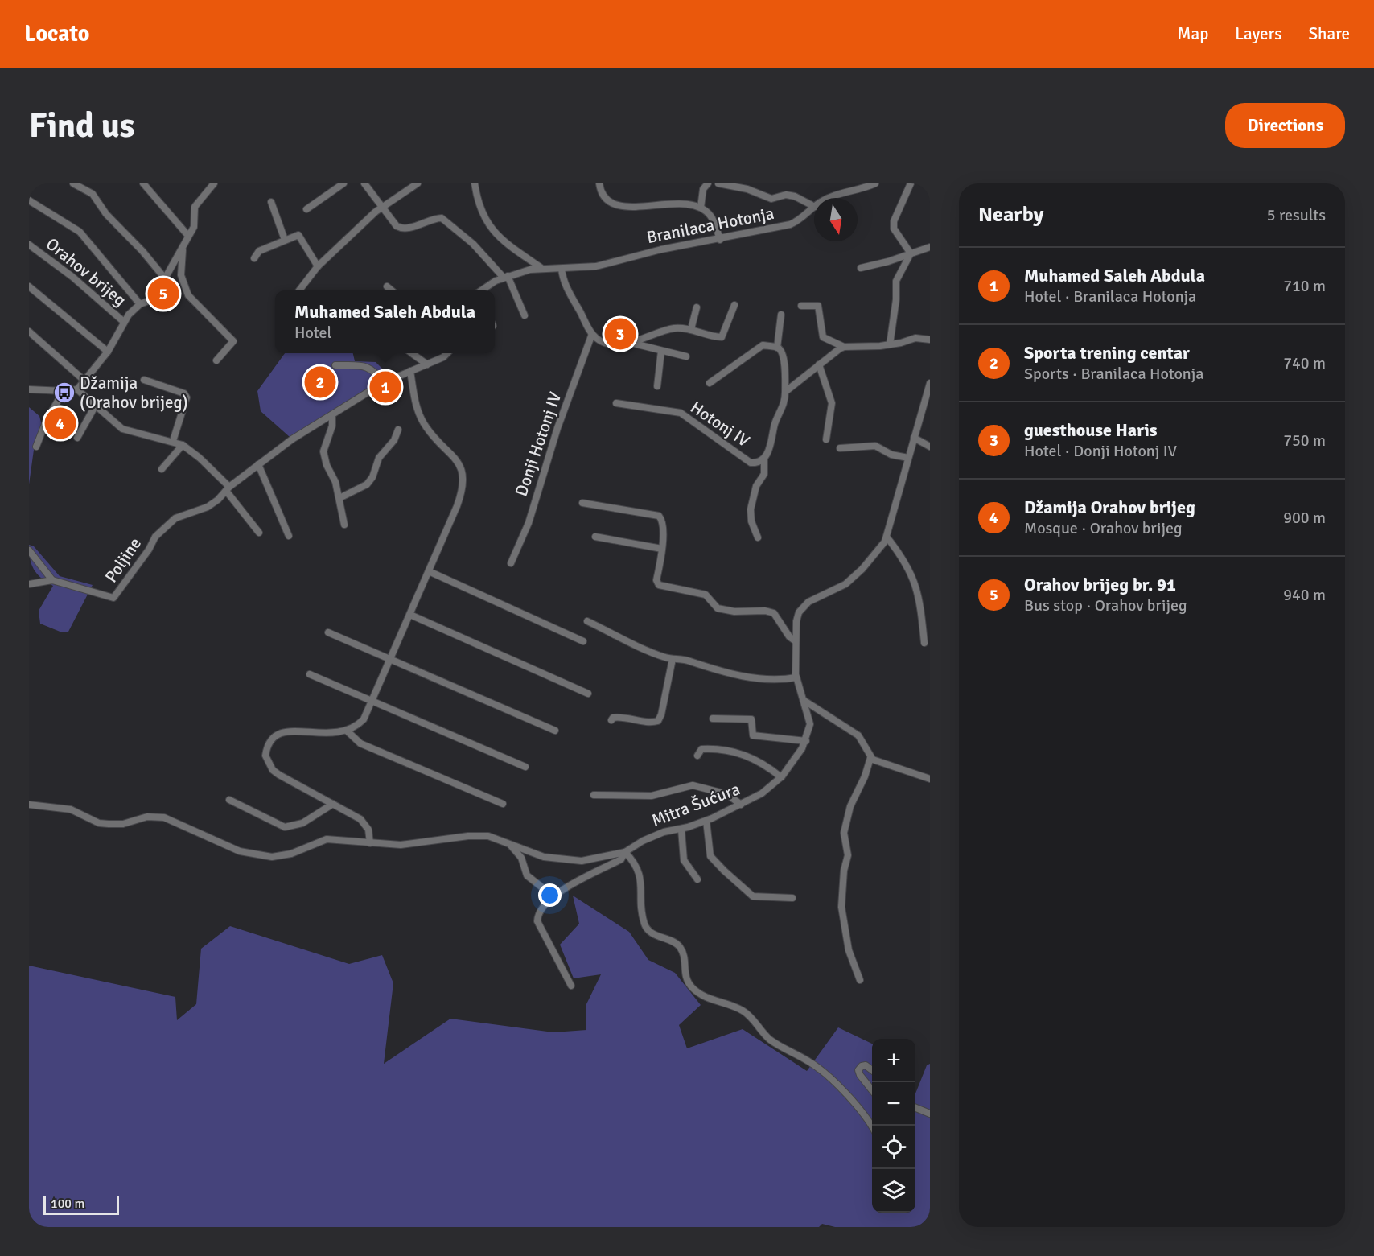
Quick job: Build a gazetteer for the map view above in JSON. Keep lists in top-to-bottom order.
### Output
{
  "streets": {
    "street": [
      "Branilaca Hotonja",
      "Orahov brijeg",
      "Hotonj IV",
      "Donji Hotonj IV",
      "Poljine",
      "Mitra Šućura"
    ]
  },
  "places": {
    "bus stop": ["Džamija (Orahov brijeg)"]
  },
  "scale_bar": "100 m",
  "north": "bottom",
  "page": {
    "header": "Locato",
    "nav": ["Map", "Layers", "Share"],
    "buttons": "Directions",
    "title": "Find us",
    "heading": ["Nearby", "5 results"],
    "list": [
      {
        "mark": "1",
        "name": "Muhamed Saleh Abdula",
        "note": "Hotel · Branilaca Hotonja",
        "value": "710 m"
      },
      {
        "mark": "2",
        "name": "Sporta trening centar",
        "note": "Sports · Branilaca Hotonja",
        "value": "740 m"
      },
      {
        "mark": "3",
        "name": "guesthouse Haris",
        "note": "Hotel · Donji Hotonj IV",
        "value": "750 m"
      },
      {
        "mark": "4",
        "name": "Džamija Orahov brijeg",
        "note": "Mosque · Orahov brijeg",
        "value": "900 m"
      },
      {
        "mark": "5",
        "name": "Orahov brijeg br. 91",
        "note": "Bus stop · Orahov brijeg",
        "value": "940 m"
      }
    ],
    "pins": [
      "5",
      "3",
      "2",
      "1",
      "4"
    ],
    "popup": ["Muhamed Saleh Abdula", "Hotel"],
    "map_buttons": ["+", "−"],
    "scale": "100 m"
  }
}
